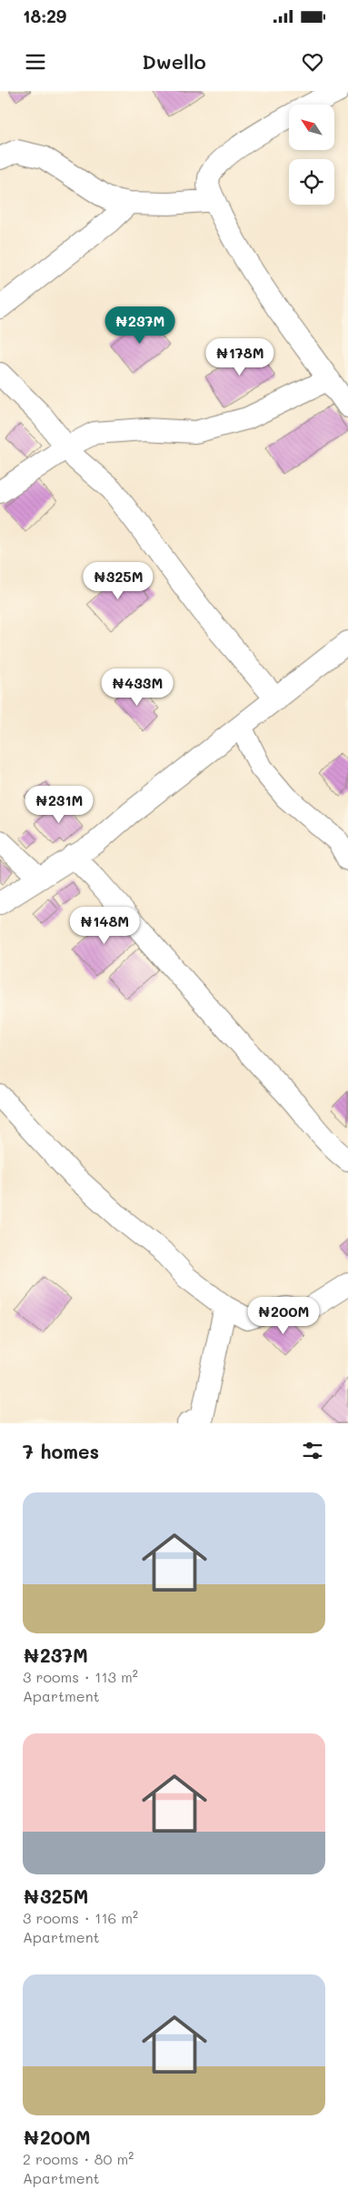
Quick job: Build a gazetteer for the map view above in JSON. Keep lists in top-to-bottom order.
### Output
{
  "north": "top left",
  "page": {
    "status": "18:29",
    "header": "Dwello",
    "price": [
      "₦237M",
      "₦178M",
      "₦325M",
      "₦433M",
      "₦231M",
      "₦148M",
      "₦200M"
    ],
    "heading": "7 homes",
    "list": [
      {
        "name": "₦237M",
        "note": "3 rooms · 113 m² · Apartment"
      },
      {
        "name": "₦325M",
        "note": "3 rooms · 116 m² · Apartment"
      },
      {
        "name": "₦200M",
        "note": "2 rooms · 80 m² · Apartment"
      }
    ]
  }
}
